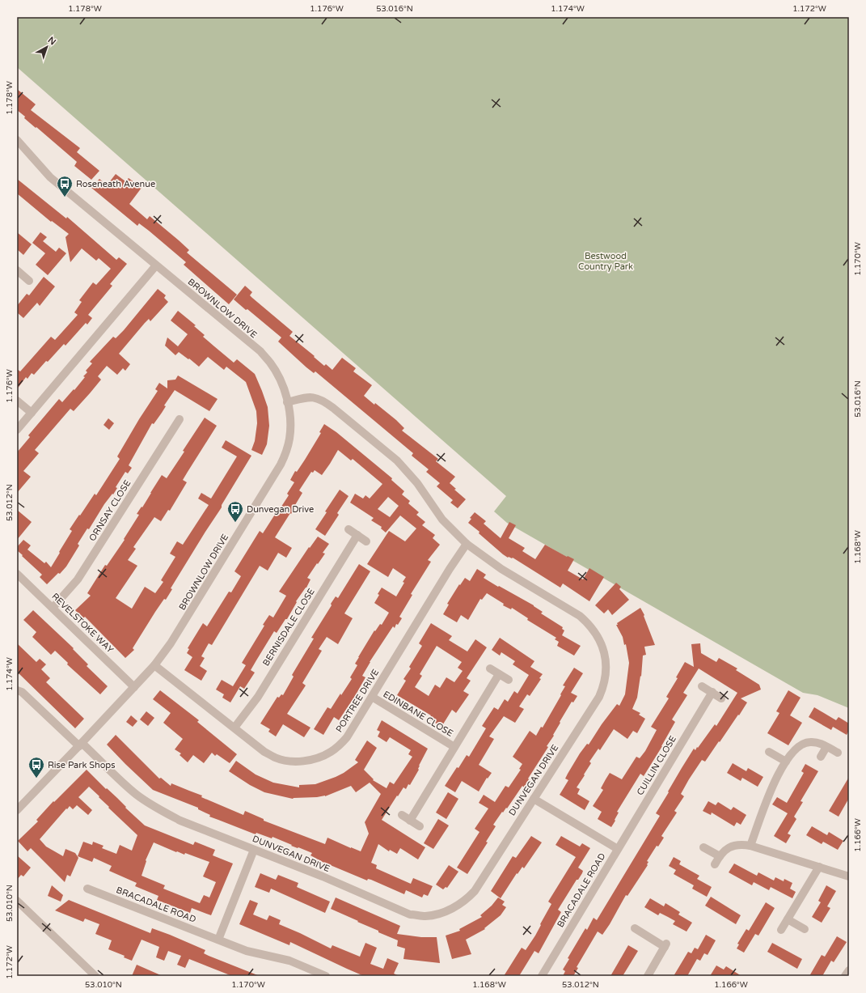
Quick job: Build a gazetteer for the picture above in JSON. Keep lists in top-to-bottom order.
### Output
{
  "streets": {
    "street": [
      "BROWNLOW DRIVE",
      "ORNSAY CLOSE",
      "REVELSTOKE WAY",
      "BERNISDALE CLOSE",
      "PORTREE DRIVE",
      "EDINBANE CLOSE",
      "CUILLIN CLOSE",
      "DUNVEGAN DRIVE",
      "BRACADALE ROAD"
    ]
  },
  "crossings": [
    ["BROWNLOW DRIVE", "REVELSTOKE WAY"],
    ["BROWNLOW DRIVE", "PORTREE DRIVE"],
    ["BROWNLOW DRIVE", "DUNVEGAN DRIVE"],
    ["ORNSAY CLOSE", "REVELSTOKE WAY"],
    ["BERNISDALE CLOSE", "PORTREE DRIVE"],
    ["PORTREE DRIVE", "EDINBANE CLOSE"],
    ["PORTREE DRIVE", "DUNVEGAN DRIVE"],
    ["CUILLIN CLOSE", "BRACADALE ROAD"],
    ["DUNVEGAN DRIVE", "BRACADALE ROAD"]
  ],
  "parks": ["Bestwood Country Park"],
  "places": {
    "bus stop": ["Roseneath Avenue", "Dunvegan Drive", "Rise Park Shops"]
  },
  "north": "top right",
  "coordinates": [
    "1.178°W",
    "1.176°W",
    "53.016°N",
    "1.174°W",
    "1.172°W",
    "1.170°W",
    "53.012°N",
    "1.168°W",
    "1.166°W",
    "53.010°N"
  ]
}
